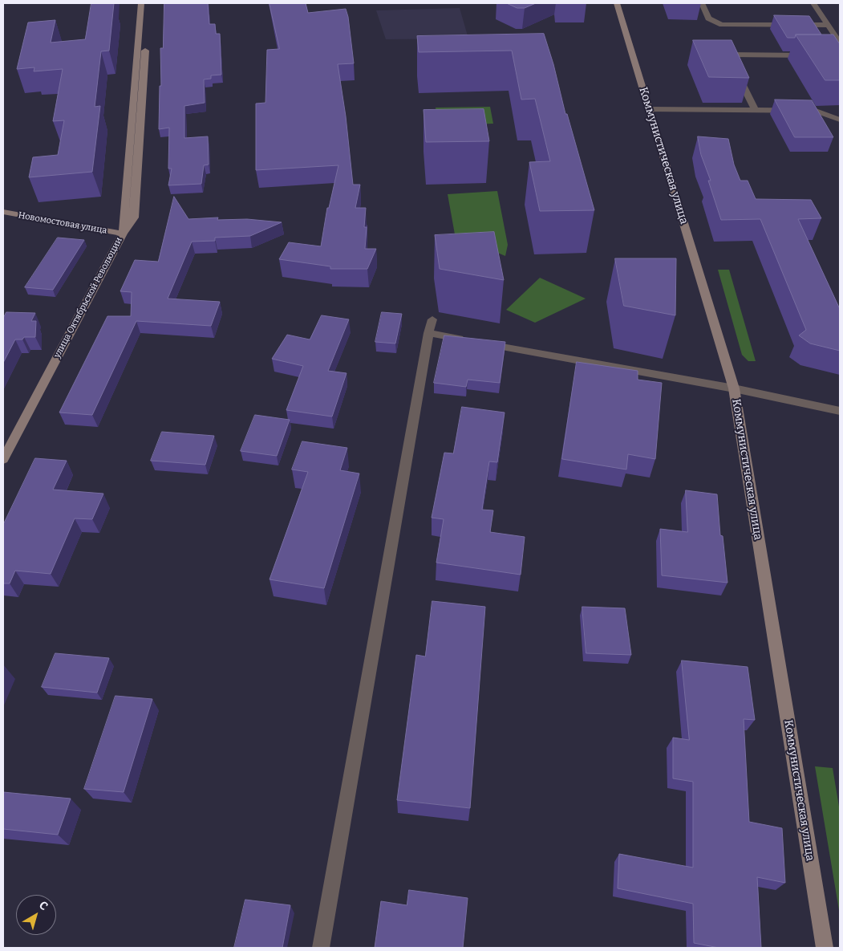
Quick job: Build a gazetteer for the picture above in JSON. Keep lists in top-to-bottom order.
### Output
{
  "streets": {
    "street": ["Коммунистическая улица", "Новомостовая улица", "улица Октябрьской Революции"]
  },
  "crossings": [
    ["Новомостовая улица", "улица Октябрьской Революции"]
  ],
  "north": "top right"
}
